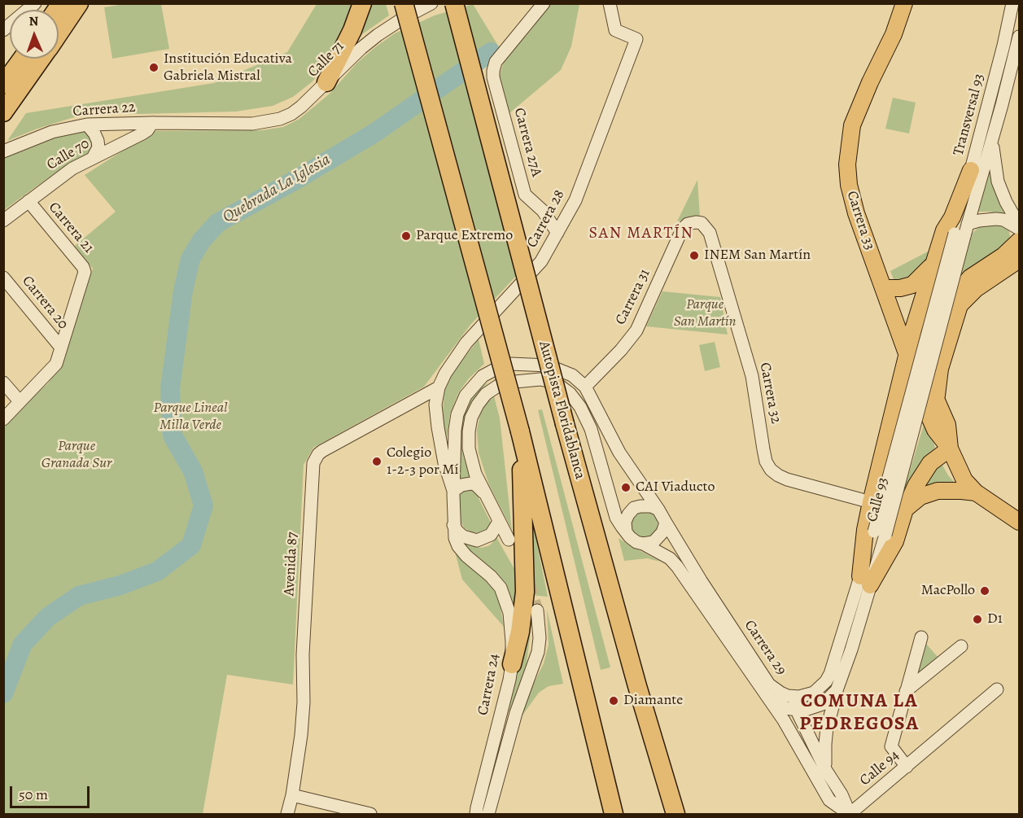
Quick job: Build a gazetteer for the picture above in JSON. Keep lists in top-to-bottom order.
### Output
{
  "streets": {
    "highway": ["Autopista Floridablanca"],
    "main road": ["Carrera 33"],
    "street": [
      "Calle 71",
      "Carrera 22",
      "Transversal 93",
      "Carrera 27A",
      "Calle 70",
      "Carrera 28",
      "Carrera 21",
      "Carrera 31",
      "Carrera 20",
      "Carrera 32",
      "Calle 93",
      "Avenida 87",
      "Carrera 29",
      "Carrera 24",
      "Calle 94"
    ]
  },
  "crossings": [
    ["Calle 71", "Carrera 22"],
    ["Calle 71", "Calle 70"],
    ["Carrera 22", "Calle 70"],
    ["Transversal 93", "Calle 93"],
    ["Carrera 27A", "Carrera 28"],
    ["Calle 70", "Carrera 21"],
    ["Carrera 28", "Avenida 87"],
    ["Carrera 28", "Carrera 24"],
    ["Carrera 21", "Carrera 20"],
    ["Carrera 31", "Carrera 32"],
    ["Carrera 31", "Carrera 24"],
    ["Calle 93", "Carrera 29"],
    ["Avenida 87", "Carrera 24"],
    ["Carrera 29", "Calle 94"]
  ],
  "districts": ["SAN MARTÍN", "COMUNA LA PEDREGOSA"],
  "water": ["Quebrada La Iglesia"],
  "parks": ["Parque San Martín", "Parque Lineal Milla Verde", "Parque Granada Sur"],
  "places": [
    "Institución Educativa Gabriela Mistral",
    "Parque Extremo",
    "INEM San Martín",
    "Colegio 1-2-3 por Mí",
    "CAI Viaducto",
    "MacPollo",
    "D1",
    "Diamante"
  ],
  "scale_bar": "50 m",
  "north": "top"
}
